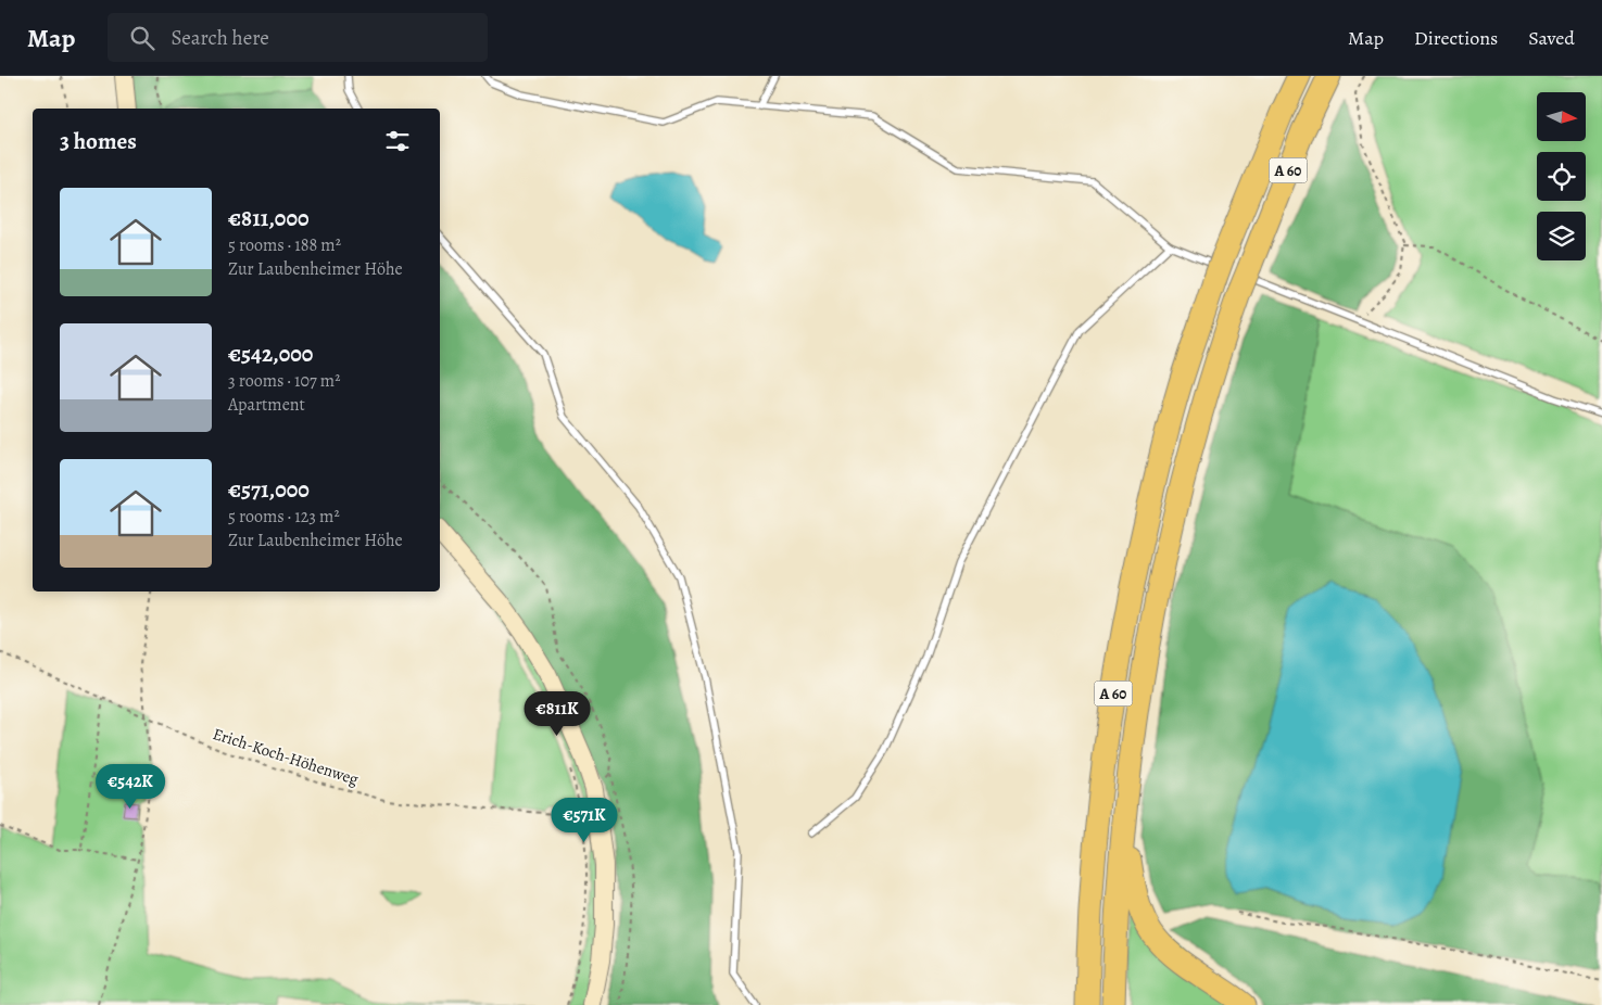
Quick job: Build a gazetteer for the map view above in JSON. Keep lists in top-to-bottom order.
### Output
{
  "streets": {
    "highway": ["A 60"],
    "path": ["Erich-Koch-Höhenweg"]
  },
  "north": "right",
  "page": {
    "header": "Map",
    "search": "Search here",
    "nav": ["Map", "Directions", "Saved"],
    "heading": "3 homes",
    "list": [
      {
        "name": "€811,000",
        "note": "5 rooms · 188 m² · Zur Laubenheimer Höhe"
      },
      {
        "name": "€542,000",
        "note": "3 rooms · 107 m² · Apartment"
      },
      {
        "name": "€571,000",
        "note": "5 rooms · 123 m² · Zur Laubenheimer Höhe"
      }
    ],
    "price": ["€811K", "€542K", "€571K"]
  }
}
